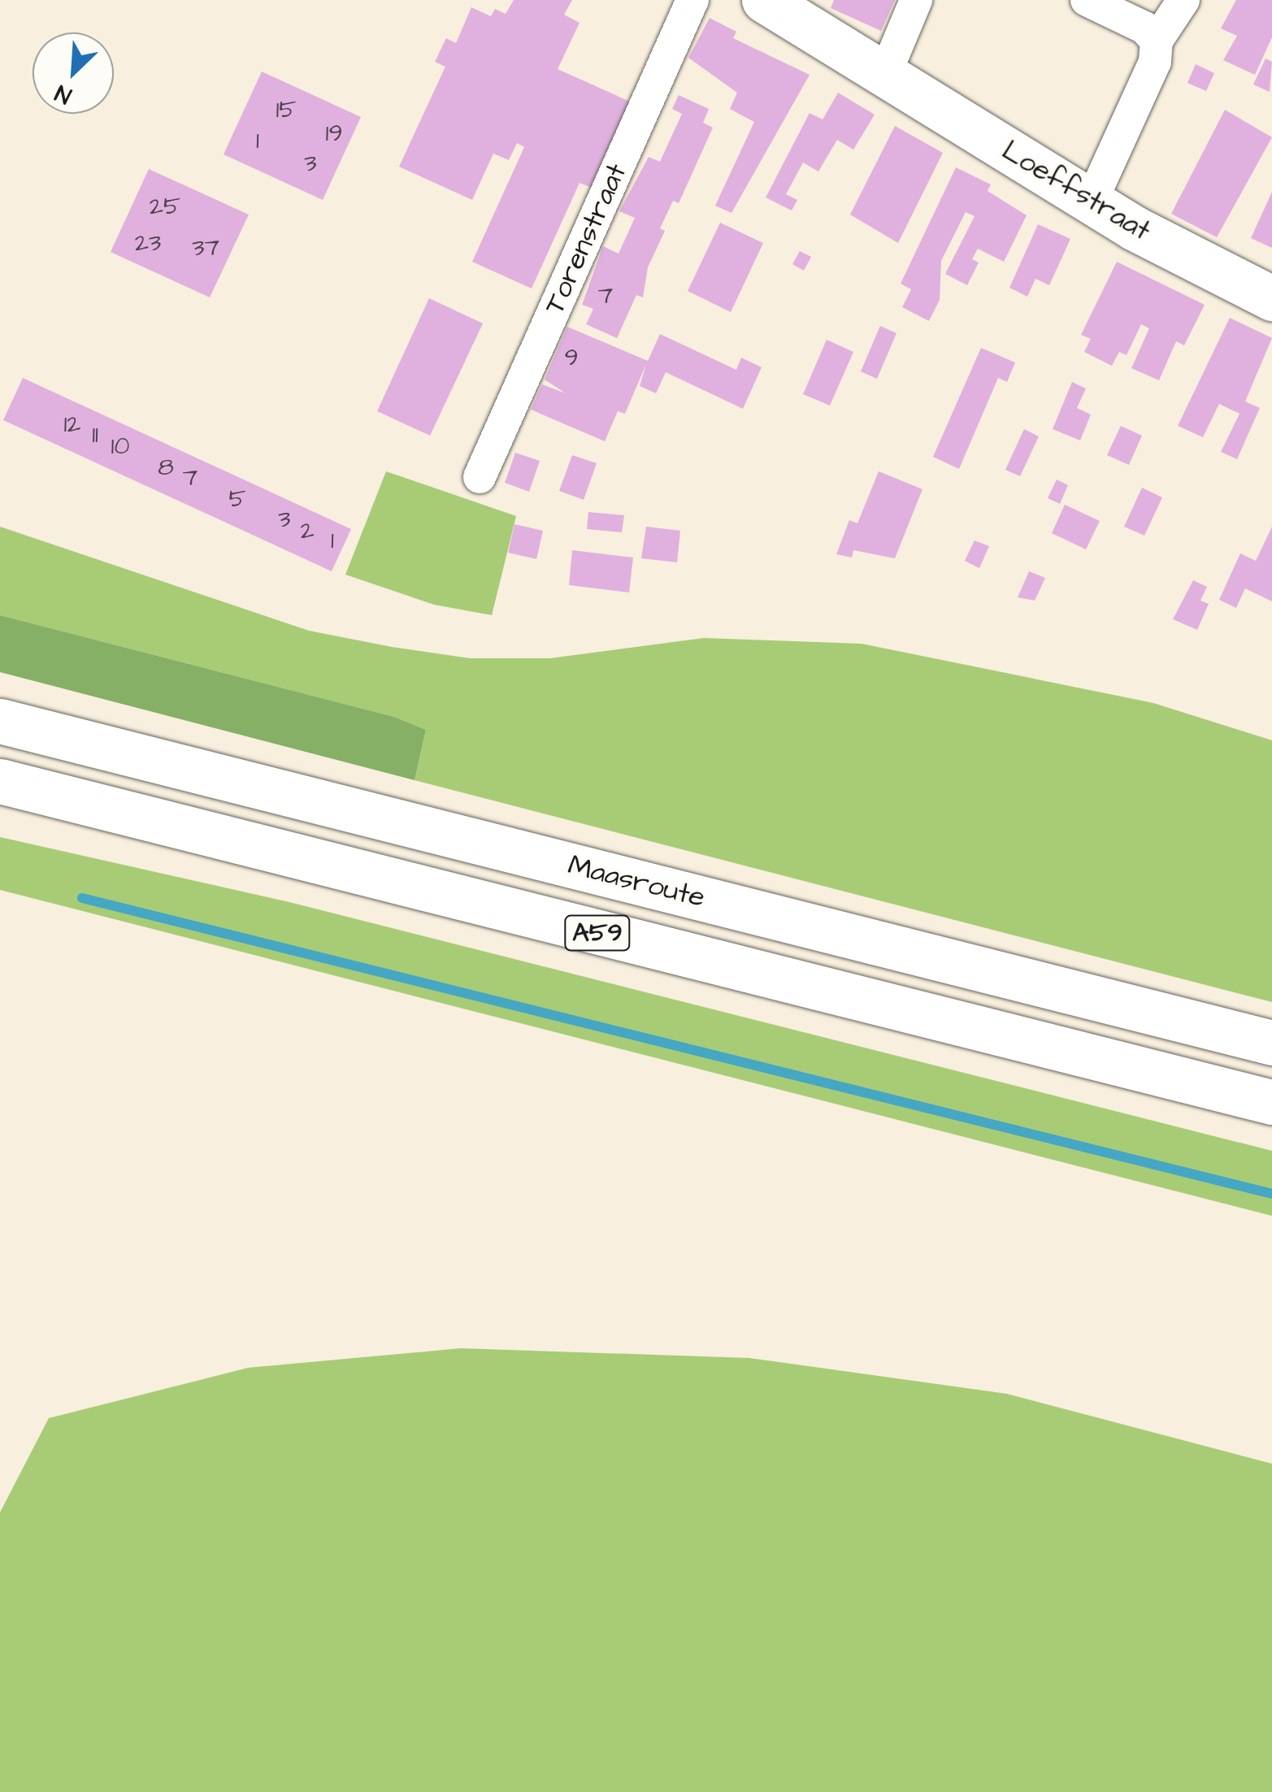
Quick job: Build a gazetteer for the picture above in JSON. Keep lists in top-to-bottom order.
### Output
{
  "streets": {
    "main road": ["Loeffstraat", "Maasroute", "A59"],
    "street": ["Torenstraat"]
  },
  "house_numbers": [
    "15",
    "19",
    "1",
    "3",
    "25",
    "23",
    "37",
    "7",
    "9",
    "12",
    "11",
    "10",
    "8",
    "7",
    "5",
    "3",
    "2",
    "1"
  ],
  "north": "bottom left"
}
